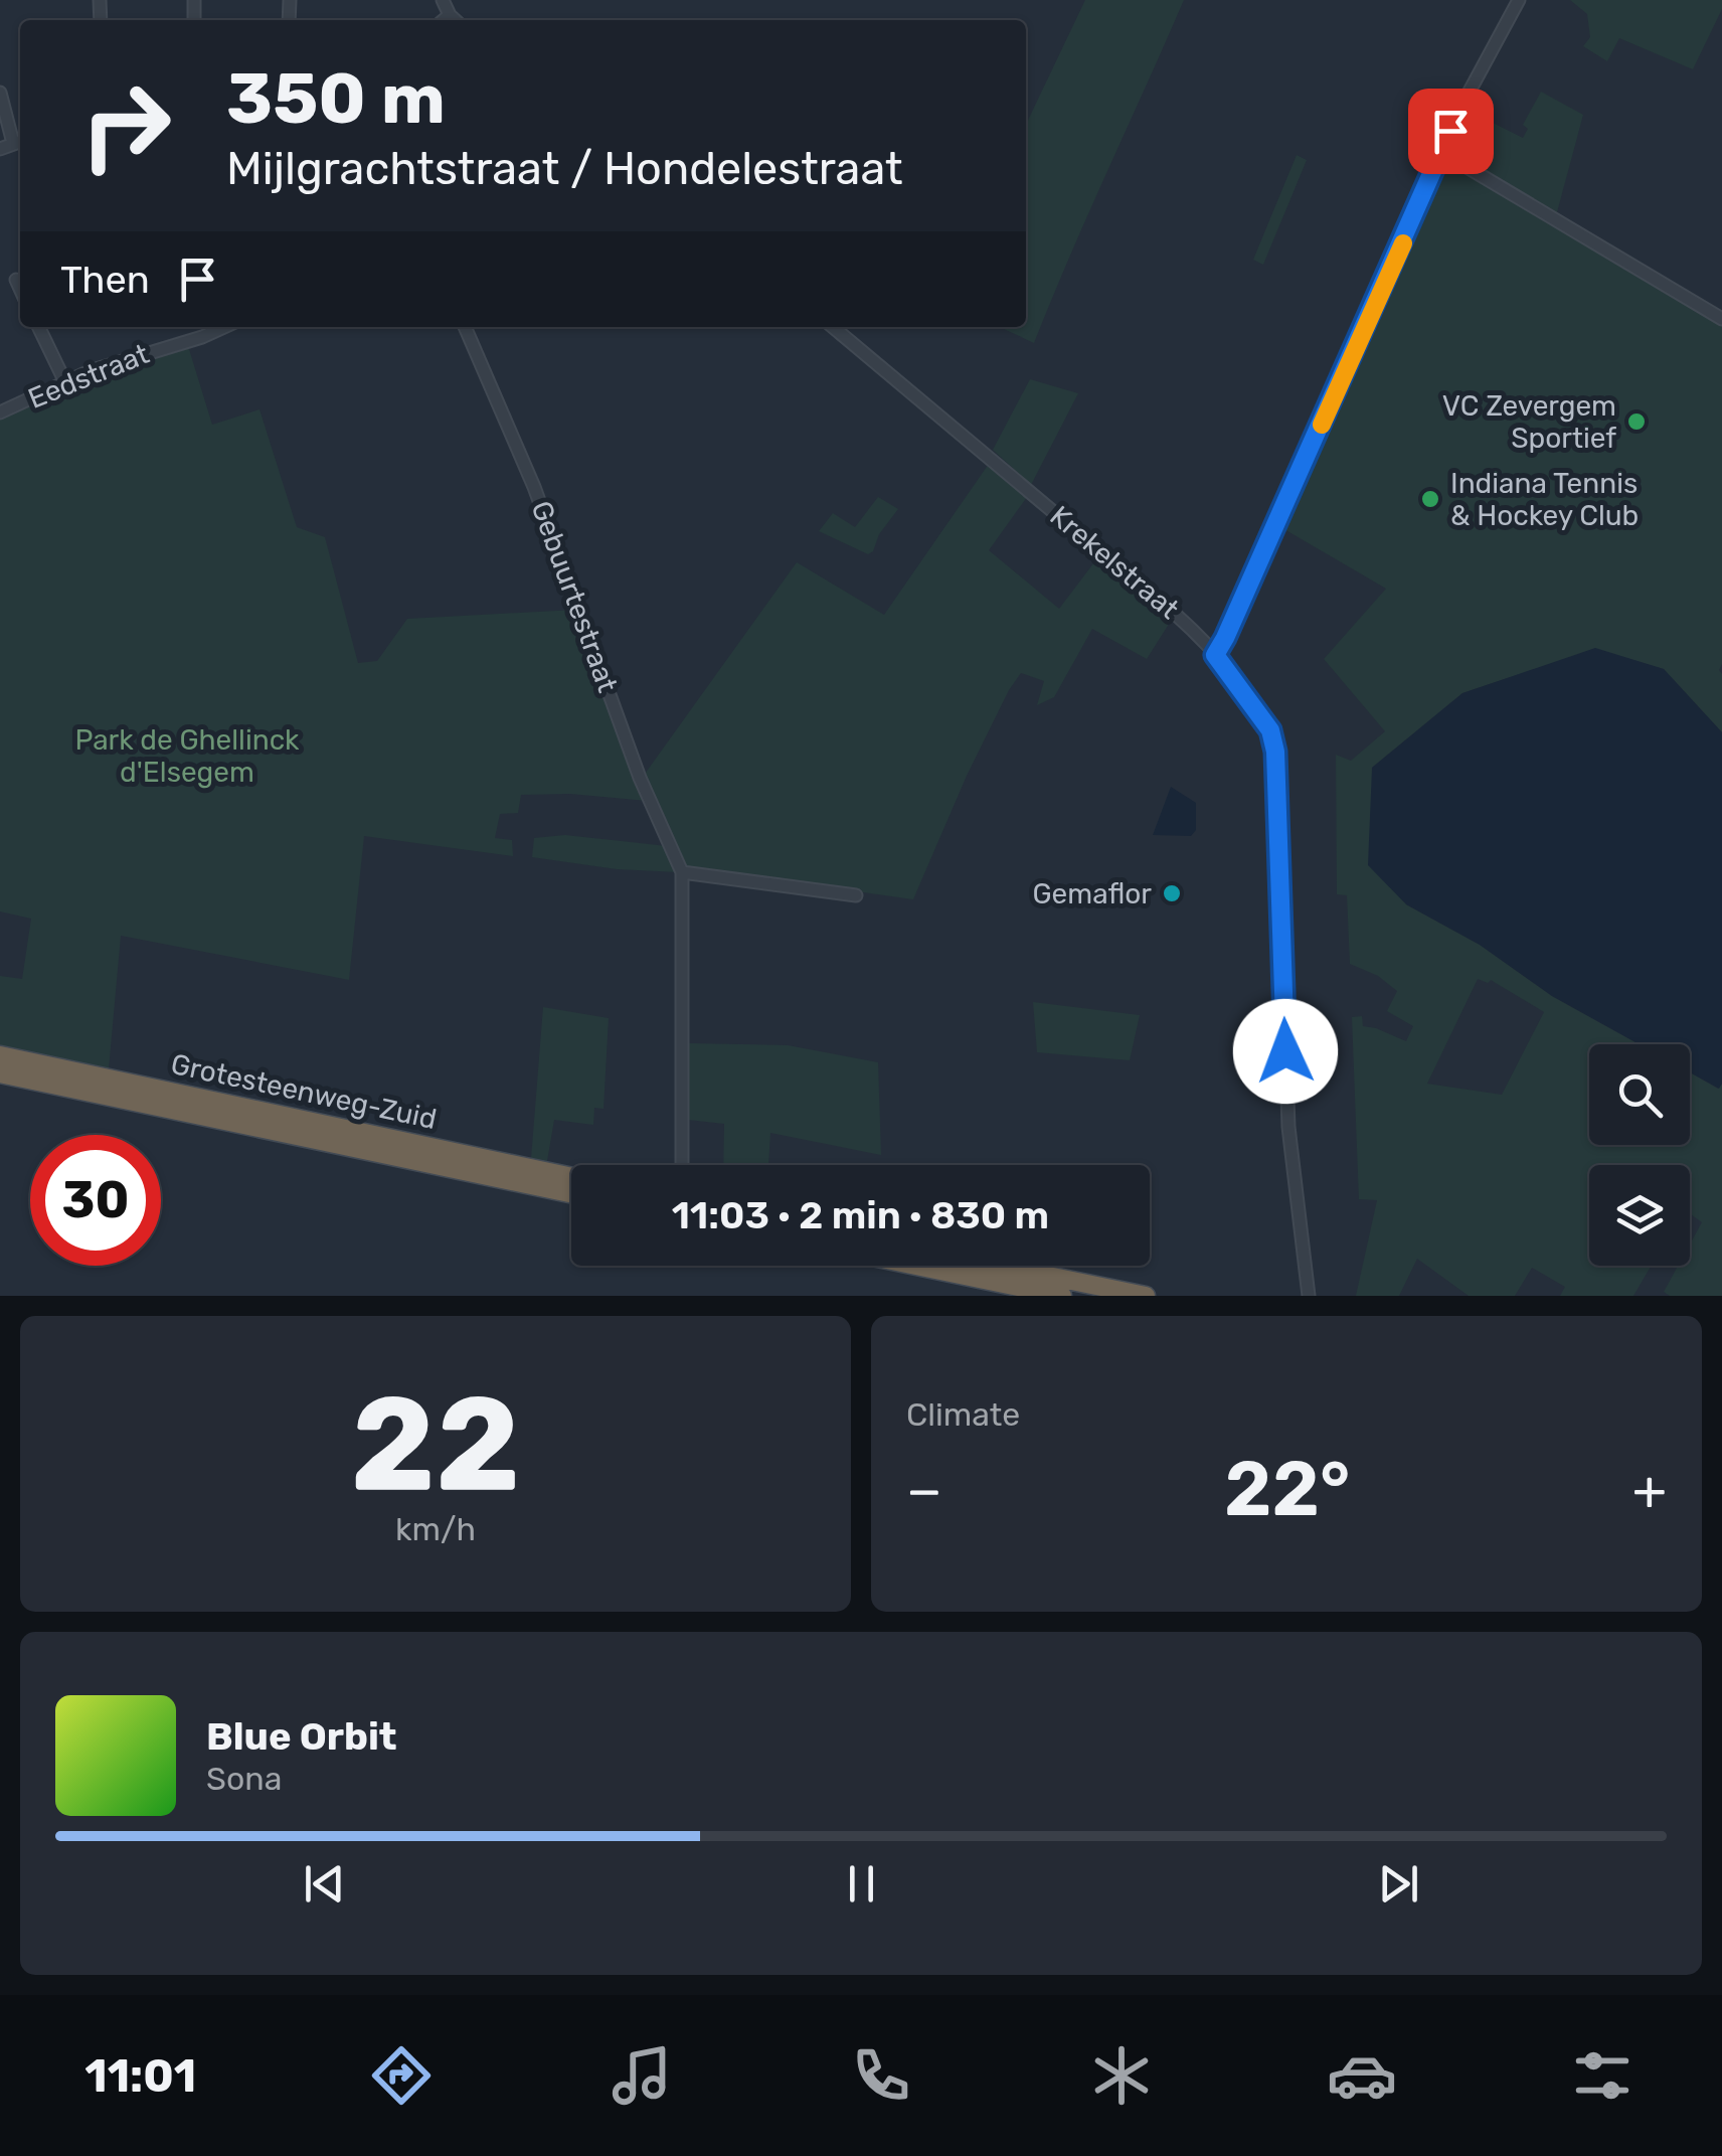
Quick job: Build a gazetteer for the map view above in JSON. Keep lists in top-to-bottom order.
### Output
{
  "streets": {
    "highway": ["Grotesteenweg-Zuid"],
    "street": ["Eedstraat", "Krekelstraat", "Gebuurtestraat"]
  },
  "parks": ["Park de Ghellinck d'Elsegem"],
  "places": ["VC Zevergem Sportief", "Indiana Tennis & Hockey Club", "Gemaflor"],
  "page": {
    "turn": ["350 m", "Mijlgrachtstraat / Hondelestraat"],
    "then": "Then",
    "limit": "30",
    "trip": "11:03 · 2 min · 830 m",
    "tile": [
      ["22", "km/h"],
      "Climate"
    ],
    "heat": ["−", "22°", "+"],
    "song": ["Blue Orbit", "Sona"],
    "tabs": "11:01"
  }
}
